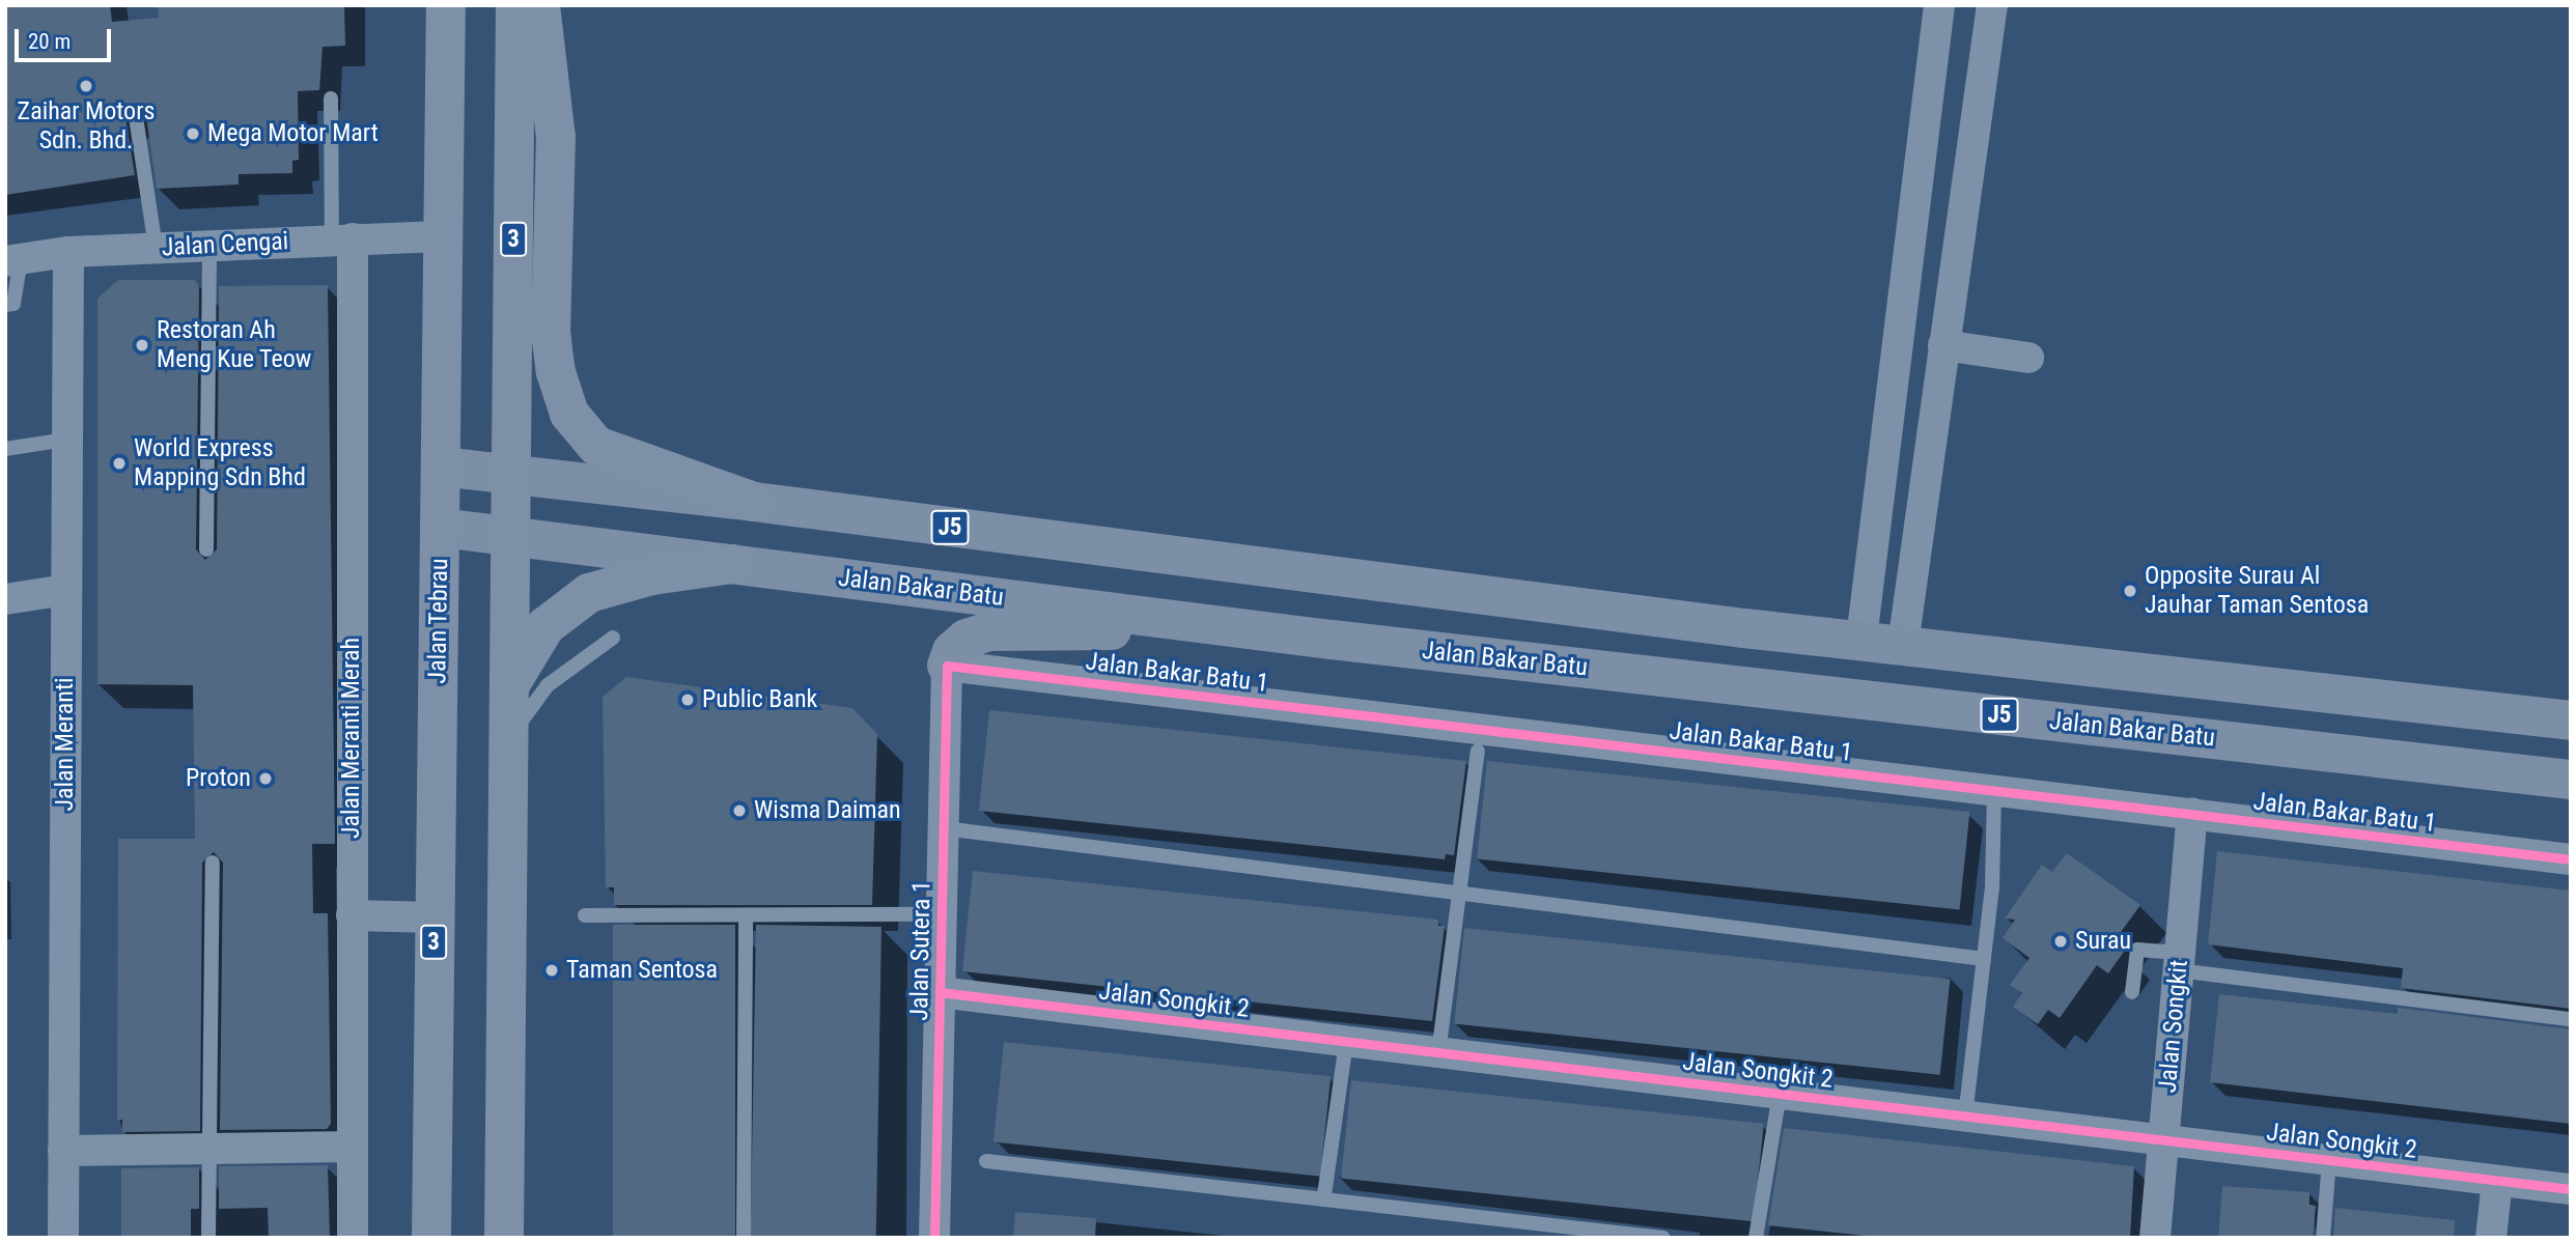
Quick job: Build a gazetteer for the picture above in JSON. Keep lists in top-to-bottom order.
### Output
{
  "streets": {
    "highway": ["3", "Jalan Tebrau"],
    "main road": ["J5", "Jalan Bakar Batu"],
    "street": [
      "Jalan Cengai",
      "Jalan Bakar Batu 1",
      "Jalan Meranti Merah",
      "Jalan Meranti",
      "Jalan Sutera 1",
      "Jalan Songkit 2",
      "Jalan Songkit"
    ]
  },
  "crossings": [
    ["3", "J5"],
    ["3", "Jalan Bakar Batu"],
    ["Jalan Cengai", "Jalan Tebrau"],
    ["Jalan Cengai", "Jalan Meranti Merah"],
    ["Jalan Cengai", "Jalan Meranti"],
    ["J5", "Jalan Tebrau"],
    ["Jalan Bakar Batu", "Jalan Tebrau"],
    ["Jalan Bakar Batu 1", "Jalan Sutera 1"],
    ["Jalan Bakar Batu 1", "Jalan Songkit"],
    ["Jalan Sutera 1", "Jalan Songkit 2"],
    ["Jalan Songkit 2", "Jalan Songkit"]
  ],
  "places": [
    "Zaihar Motors Sdn. Bhd.",
    "Mega Motor Mart",
    "Restoran Ah Meng Kue Teow",
    "World Express Mapping Sdn Bhd",
    "Opposite Surau Al Jauhar Taman Sentosa",
    "Public Bank",
    "Proton",
    "Wisma Daiman",
    "Surau",
    "Taman Sentosa"
  ],
  "scale_bar": "20 m"
}
